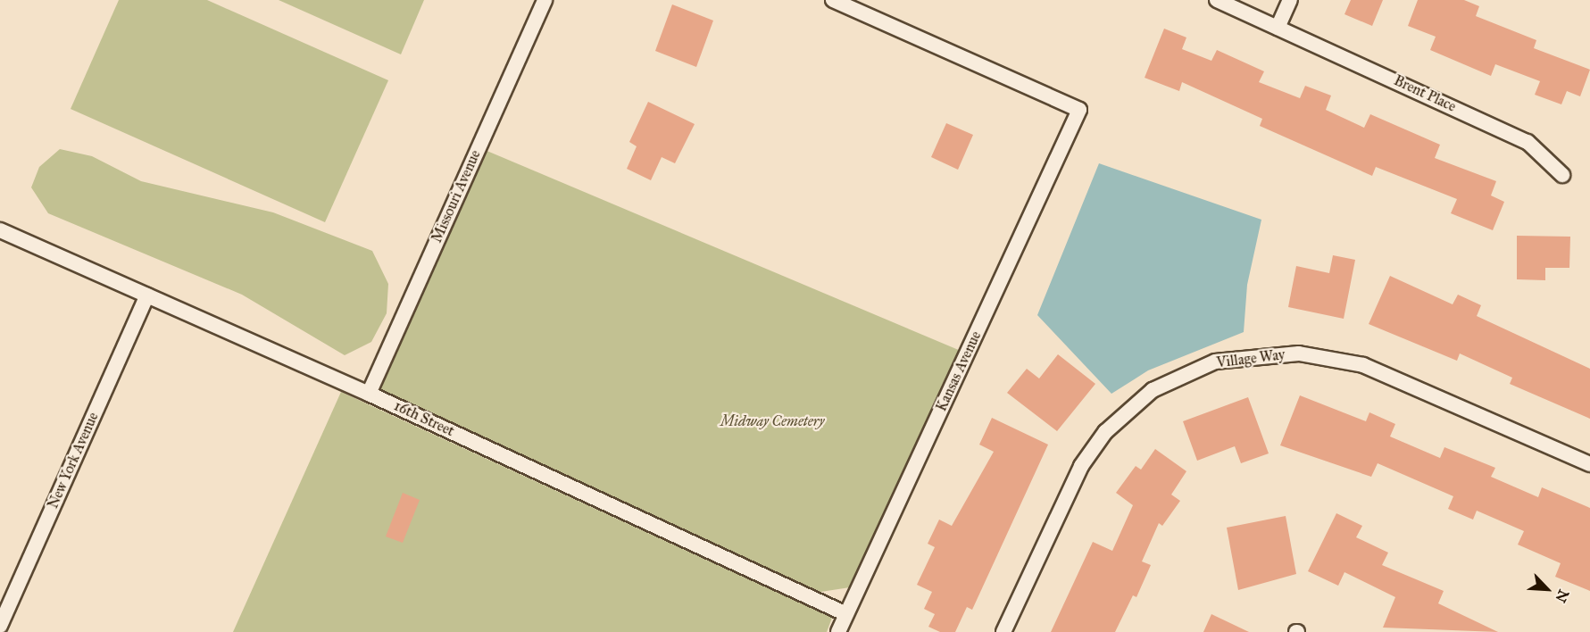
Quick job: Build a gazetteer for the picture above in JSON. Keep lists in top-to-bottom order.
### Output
{
  "streets": {
    "street": [
      "Brent Place",
      "Missouri Avenue",
      "Village Way",
      "Kansas Avenue",
      "16th Street",
      "New York Avenue"
    ]
  },
  "crossings": [
    ["Missouri Avenue", "16th Street"],
    ["Kansas Avenue", "16th Street"],
    ["16th Street", "New York Avenue"]
  ],
  "parks": ["Midway Cemetery"],
  "north": "bottom right"
}
